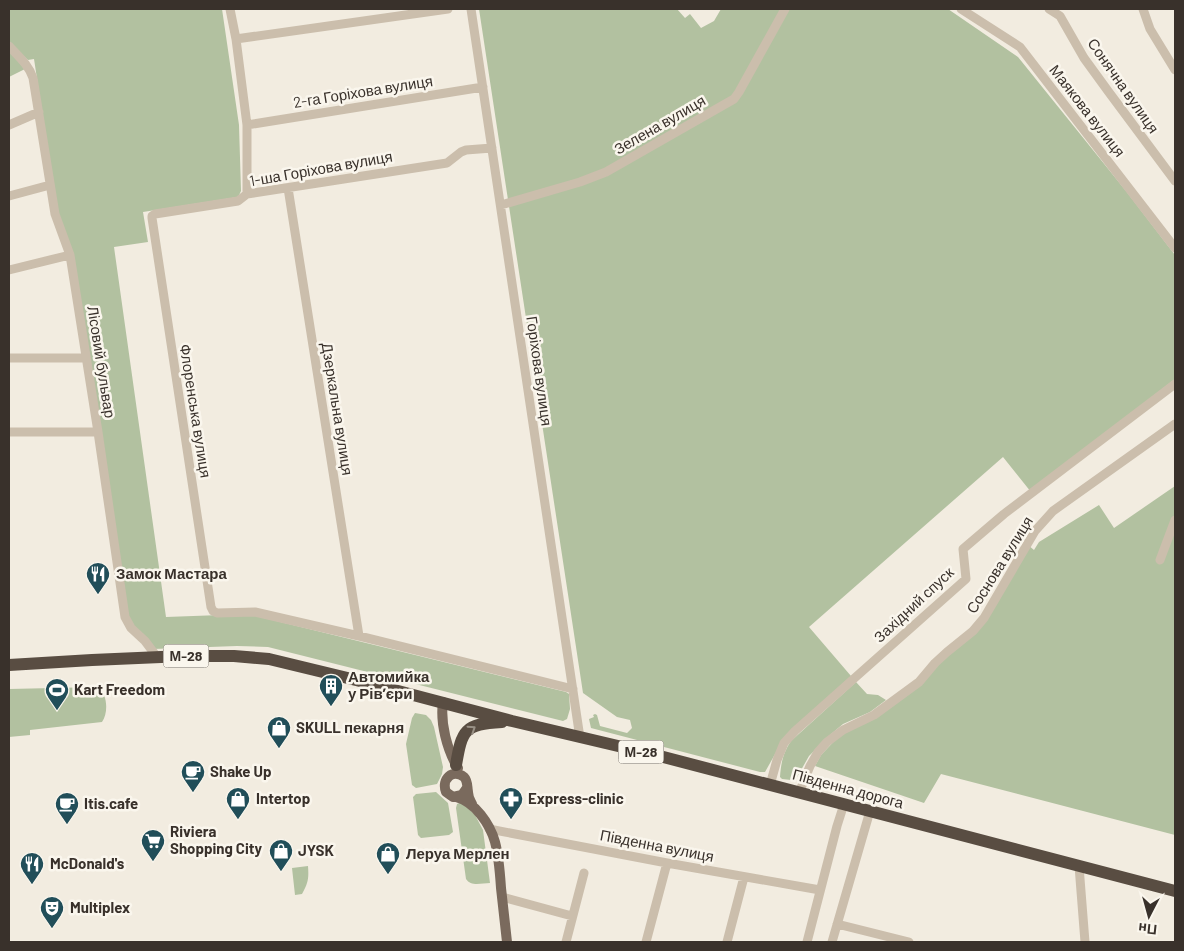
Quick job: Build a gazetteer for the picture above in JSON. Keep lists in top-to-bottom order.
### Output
{
  "streets": {
    "highway": ["М-28", "Південна дорога"],
    "street": [
      "Сонячна вулиця",
      "2-га Горіхова вулиця",
      "Маякова вулиця",
      "Зелена вулиця",
      "1-ша Горіхова вулиця",
      "Лісовий бульвар",
      "Горіхова вулиця",
      "Дзеркальна вулиця",
      "Флоренська вулиця",
      "Соснова вулиця",
      "Західний спуск",
      "Південна вулиця"
    ]
  },
  "crossings": [
    ["2-га Горіхова вулиця", "Горіхова вулиця"],
    ["Зелена вулиця", "Горіхова вулиця"],
    ["1-ша Горіхова вулиця", "Горіхова вулиця"],
    ["1-ша Горіхова вулиця", "Дзеркальна вулиця"],
    ["1-ша Горіхова вулиця", "Флоренська вулиця"],
    ["Лісовий бульвар", "М-28"],
    ["Горіхова вулиця", "Південна дорога"],
    ["Дзеркальна вулиця", "Флоренська вулиця"],
    ["Соснова вулиця", "Південна дорога"],
    ["Західний спуск", "Південна дорога"],
    ["М-28", "Південна дорога"]
  ],
  "places": {
    "restaurant": ["Замок Мастара", "McDonald's"],
    "building": ["Автомийка у Рівʼєри"],
    "sports": ["Kart Freedom"],
    "shop": [
      "SKULL пекарня",
      "Intertop",
      "JYSK",
      "Леруа Мерлен"
    ],
    "cafe": ["Shake Up", "Itis.cafe"],
    "pharmacy": ["Express-clinic"],
    "supermarket": ["Riviera Shopping City"],
    "theatre": ["Multiplex"]
  },
  "north": "bottom"
}
